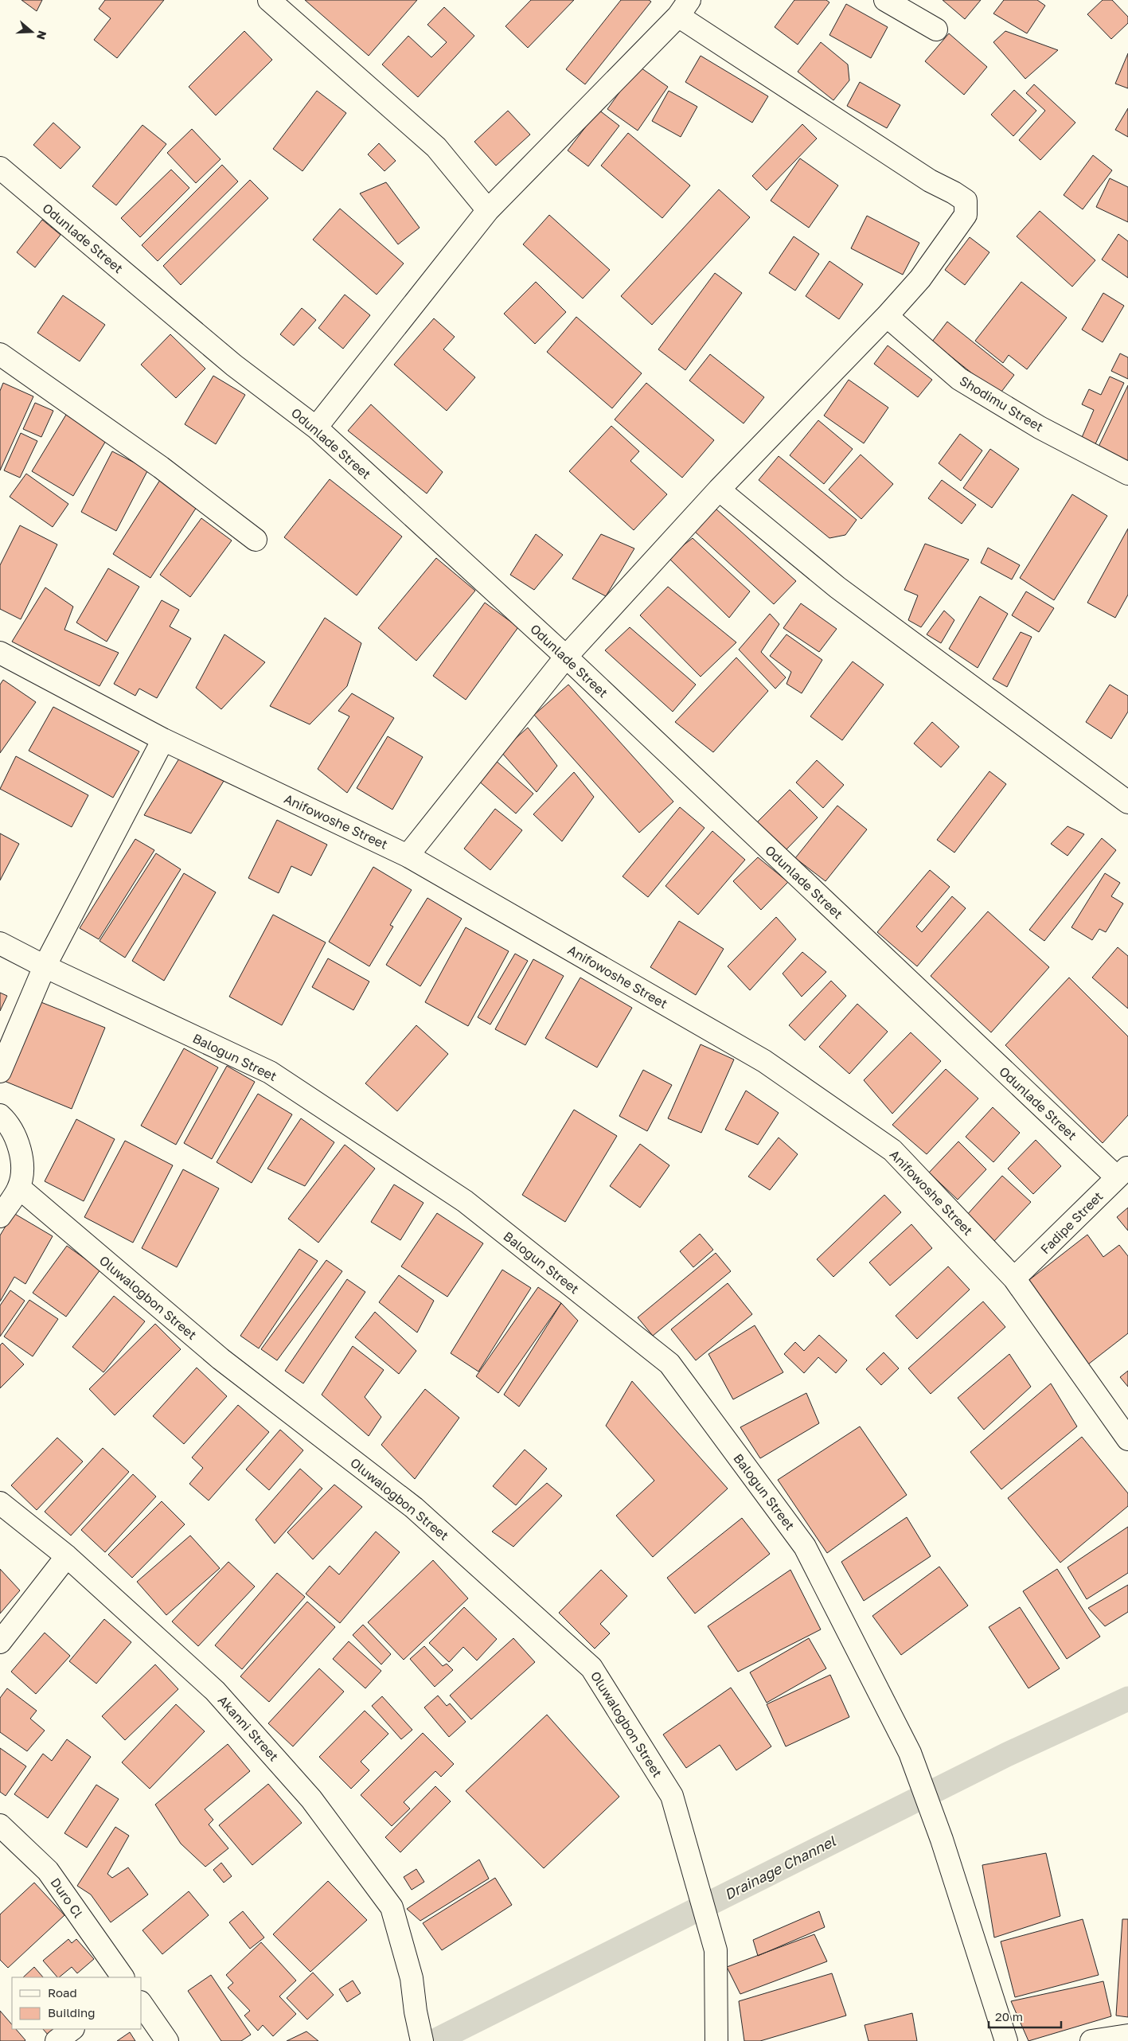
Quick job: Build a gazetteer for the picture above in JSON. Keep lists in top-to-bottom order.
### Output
{
  "streets": {
    "street": [
      "Odunlade Street",
      "Shodimu Street",
      "Anifowoshe Street",
      "Balogun Street",
      "Fadipe Street",
      "Oluwalogbon Street",
      "Akanni Street",
      "Duro Cl"
    ]
  },
  "crossings": [
    ["Odunlade Street", "Fadipe Street"],
    ["Anifowoshe Street", "Fadipe Street"]
  ],
  "water": ["Drainage Channel"],
  "legend": ["Road", "Building"],
  "scale_bar": "20 m",
  "north": "right"
}
